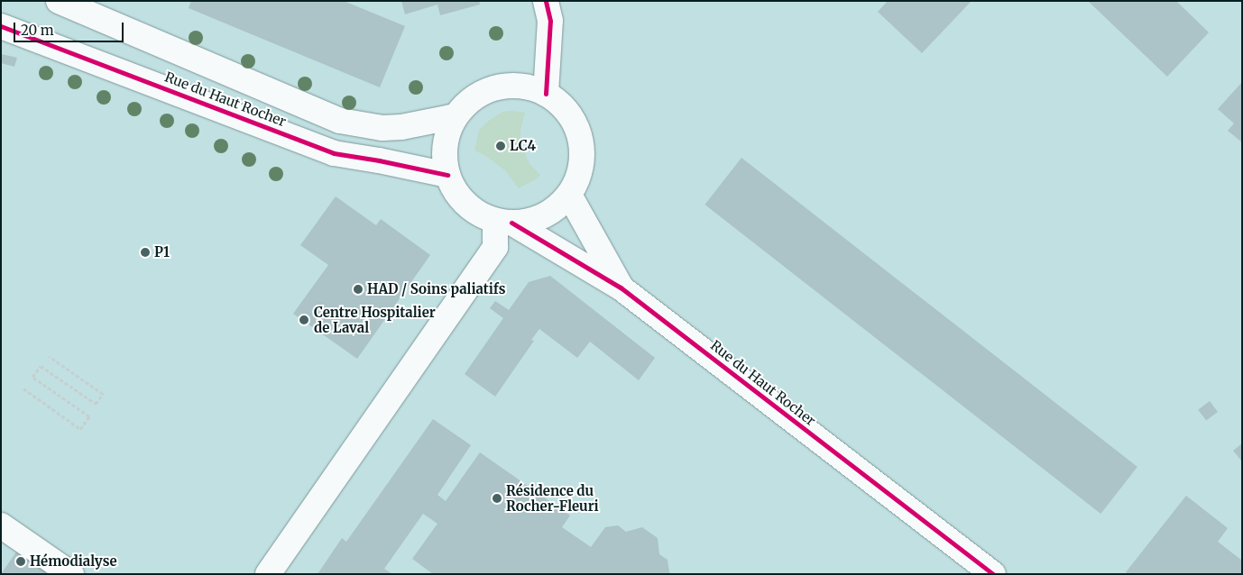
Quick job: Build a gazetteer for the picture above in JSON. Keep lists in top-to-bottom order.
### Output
{
  "streets": {
    "street": ["Rue du Haut Rocher"]
  },
  "places": [
    "LC4",
    "P1",
    "HAD / Soins paliatifs",
    "Centre Hospitalier de Laval",
    "Résidence du Rocher-Fleuri",
    "Hémodialyse"
  ],
  "scale_bar": "20 m"
}
